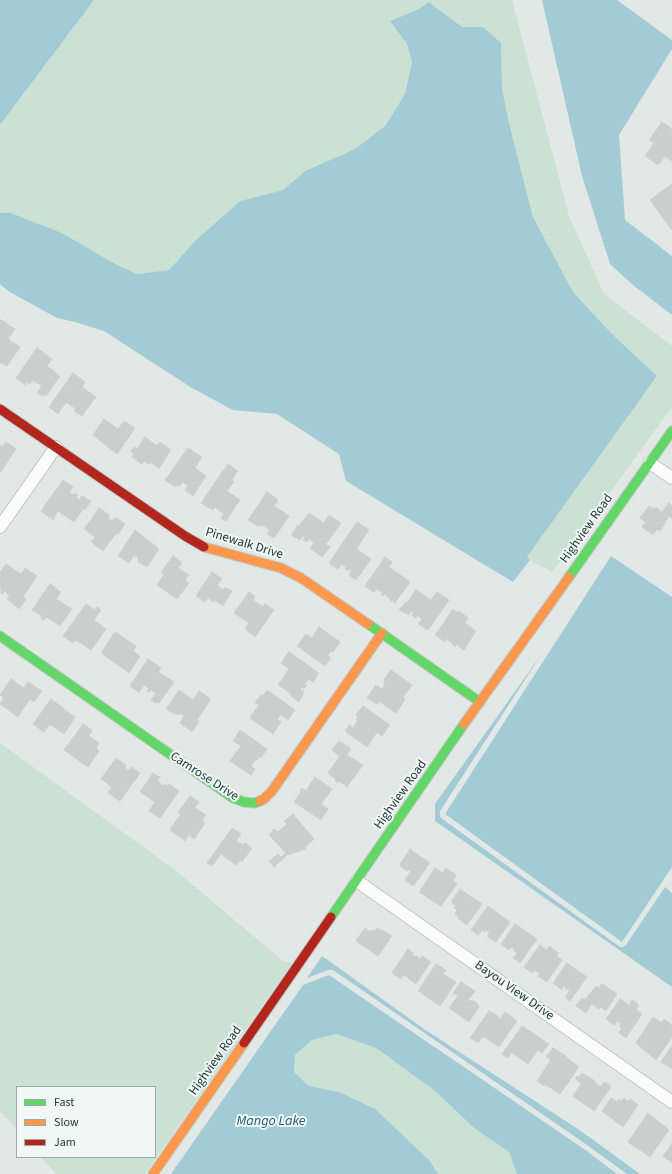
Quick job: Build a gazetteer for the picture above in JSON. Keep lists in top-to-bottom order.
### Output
{
  "streets": {
    "street": [
      "Highview Road",
      "Pinewalk Drive",
      "Camrose Drive",
      "Bayou View Drive"
    ]
  },
  "crossings": [
    ["Highview Road", "Pinewalk Drive"],
    ["Highview Road", "Bayou View Drive"],
    ["Pinewalk Drive", "Camrose Drive"]
  ],
  "water": ["Mango Lake"],
  "legend": ["Fast", "Slow", "Jam"]
}
